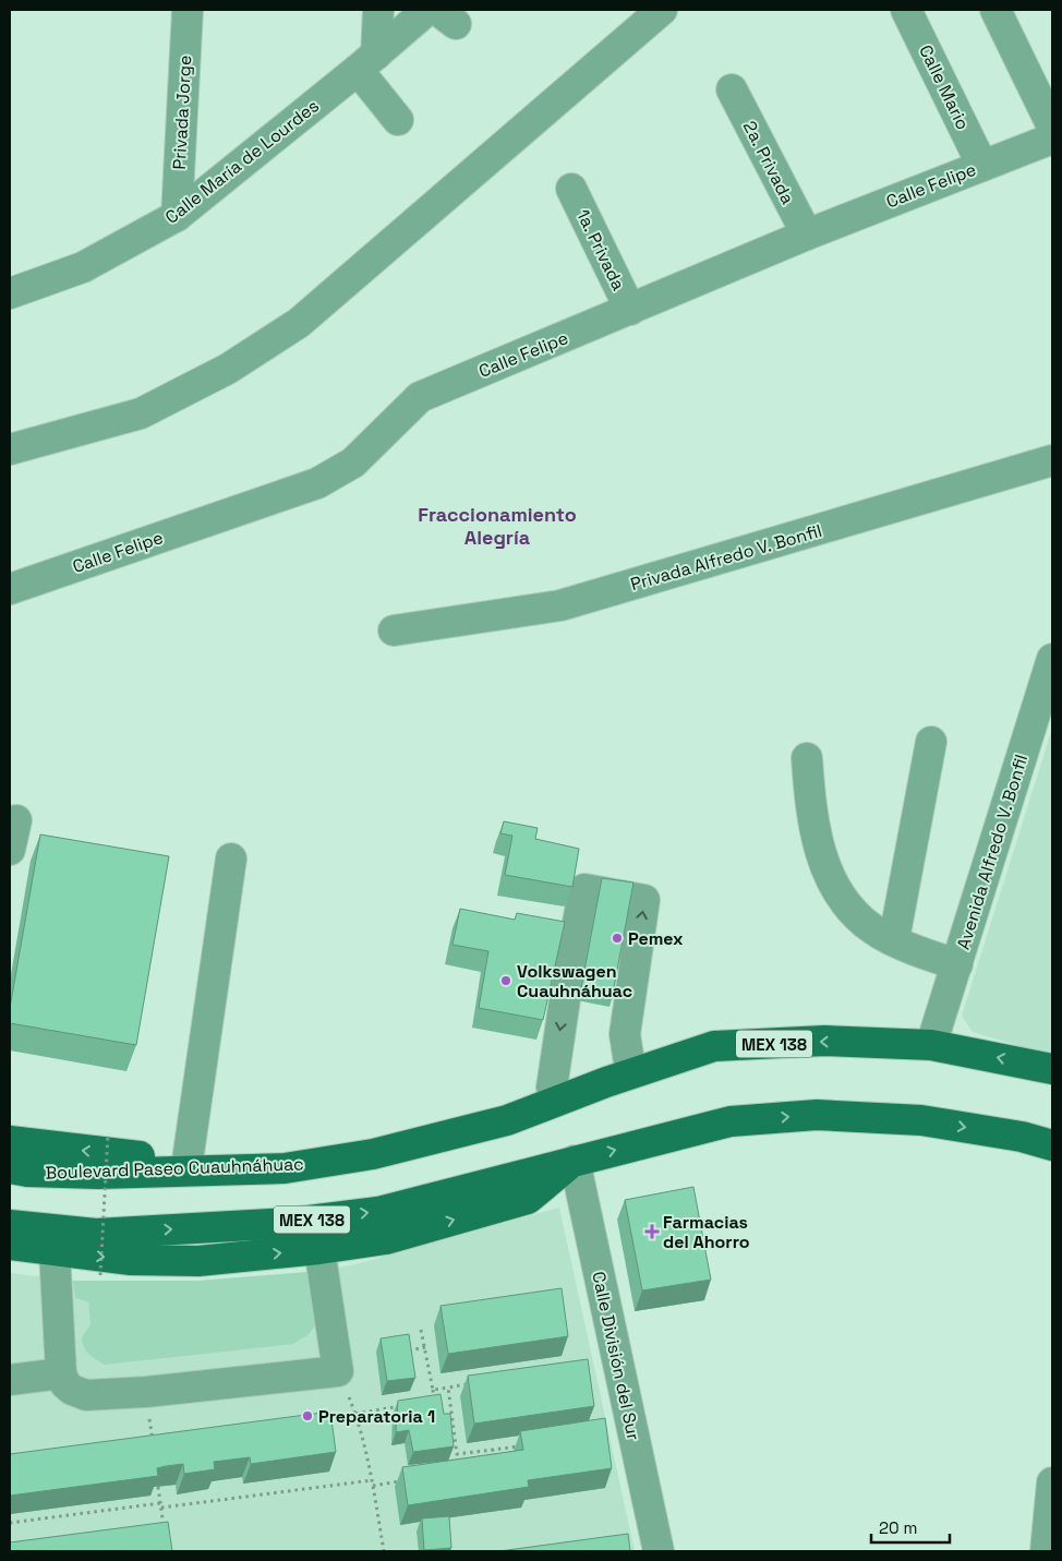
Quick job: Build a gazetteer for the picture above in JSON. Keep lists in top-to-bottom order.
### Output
{
  "streets": {
    "main road": ["MEX 138", "Boulevard Paseo Cuauhnáhuac"],
    "street": [
      "Calle Mario",
      "Privada Jorge",
      "Calle María de Lourdes",
      "2a. Privada",
      "Calle Felipe",
      "1a. Privada",
      "Privada Alfredo V. Bonfil",
      "Avenida Alfredo V. Bonfil",
      "Calle División del Sur"
    ]
  },
  "crossings": [
    ["Calle Mario", "Calle Felipe"],
    ["Privada Jorge", "Calle María de Lourdes"],
    ["2a. Privada", "Calle Felipe"],
    ["Calle Felipe", "1a. Privada"],
    ["Avenida Alfredo V. Bonfil", "Boulevard Paseo Cuauhnáhuac"],
    ["MEX 138", "Calle División del Sur"]
  ],
  "districts": ["Fraccionamiento Alegría"],
  "places": {
    "other": ["Pemex", "Volkswagen Cuauhnáhuac", "Preparatoria 1"],
    "health": ["Farmacias del Ahorro"]
  },
  "scale_bar": "20 m"
}
